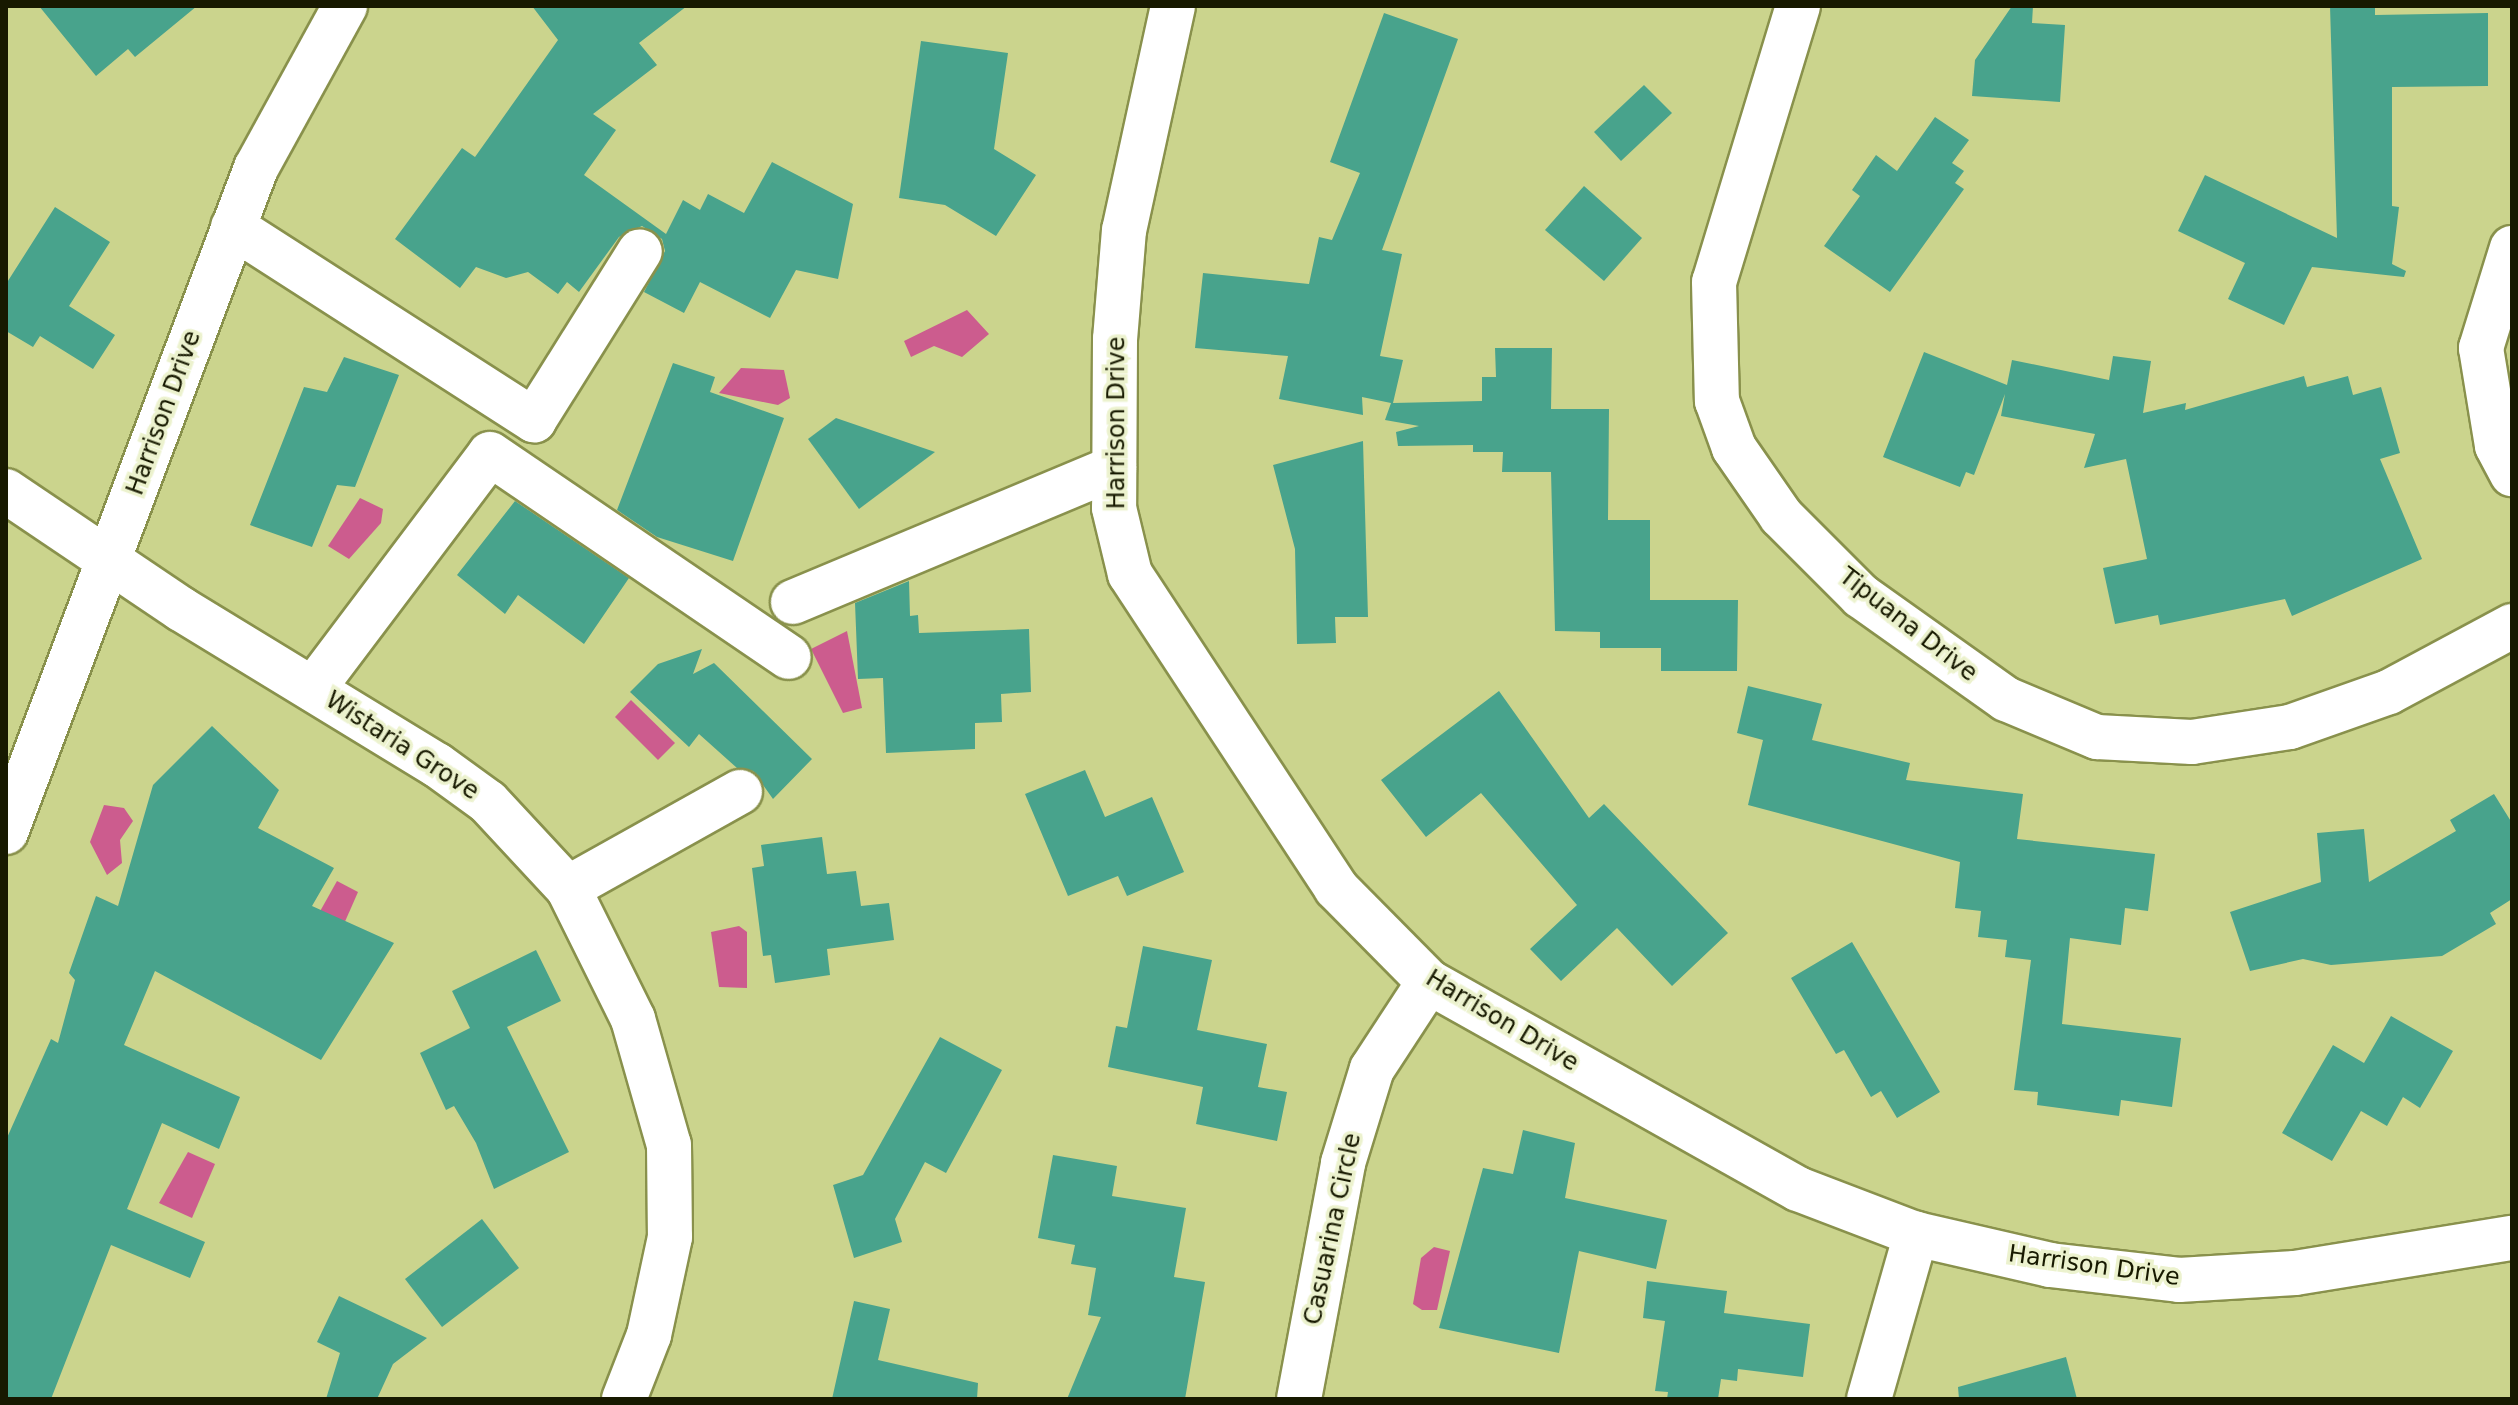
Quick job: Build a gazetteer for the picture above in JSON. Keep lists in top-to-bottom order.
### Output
{
  "streets": {
    "street": [
      "Harrison Drive",
      "Tipuana Drive",
      "Wistaria Grove",
      "Casuarina Circle"
    ]
  },
  "crossings": [
    ["Harrison Drive", "Wistaria Grove"],
    ["Harrison Drive", "Casuarina Circle"]
  ]
}
